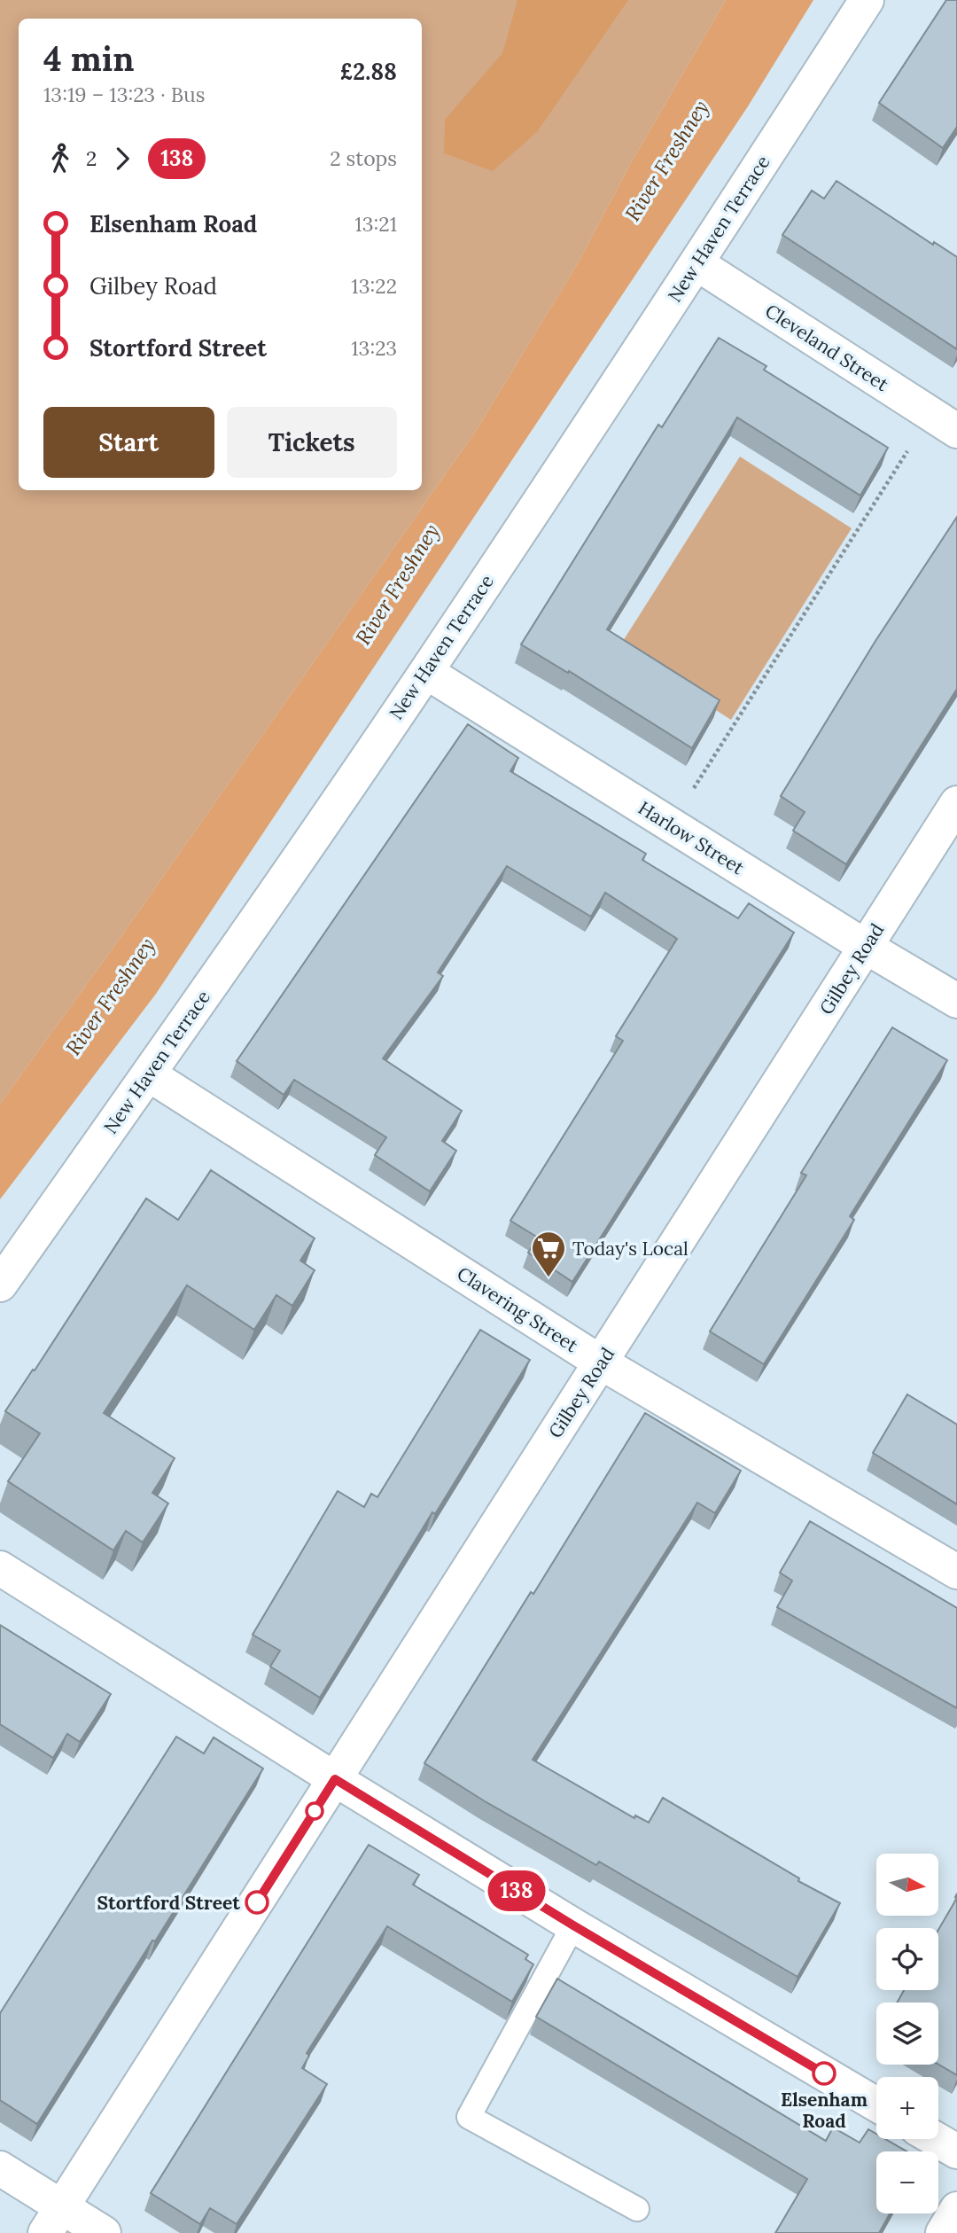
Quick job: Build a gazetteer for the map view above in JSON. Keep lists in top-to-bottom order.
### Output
{
  "streets": {
    "street": [
      "New Haven Terrace",
      "Cleveland Street",
      "Harlow Street",
      "Gilbey Road",
      "Clavering Street"
    ]
  },
  "crossings": [
    ["New Haven Terrace", "Cleveland Street"],
    ["New Haven Terrace", "Harlow Street"],
    ["New Haven Terrace", "Clavering Street"],
    ["Harlow Street", "Gilbey Road"],
    ["Gilbey Road", "Clavering Street"]
  ],
  "water": ["River Freshney"],
  "places": {
    "supermarket": ["Today's Local"],
    "other": ["Stortford Street", "Elsenham Road"]
  },
  "lines": ["bus line 138"],
  "north": "right",
  "page": {
    "on_map": "138",
    "heading": ["4 min", "13:19 – 13:23 · Bus", "£2.88"],
    "legs": ["2", "138", "2 stops"],
    "list": [
      {
        "name": "Elsenham Road",
        "value": "13:21"
      },
      {
        "name": "Gilbey Road",
        "value": "13:22"
      },
      {
        "name": "Stortford Street",
        "value": "13:23"
      }
    ],
    "buttons": ["Start", "Tickets"],
    "map_buttons": ["+", "−"]
  }
}
